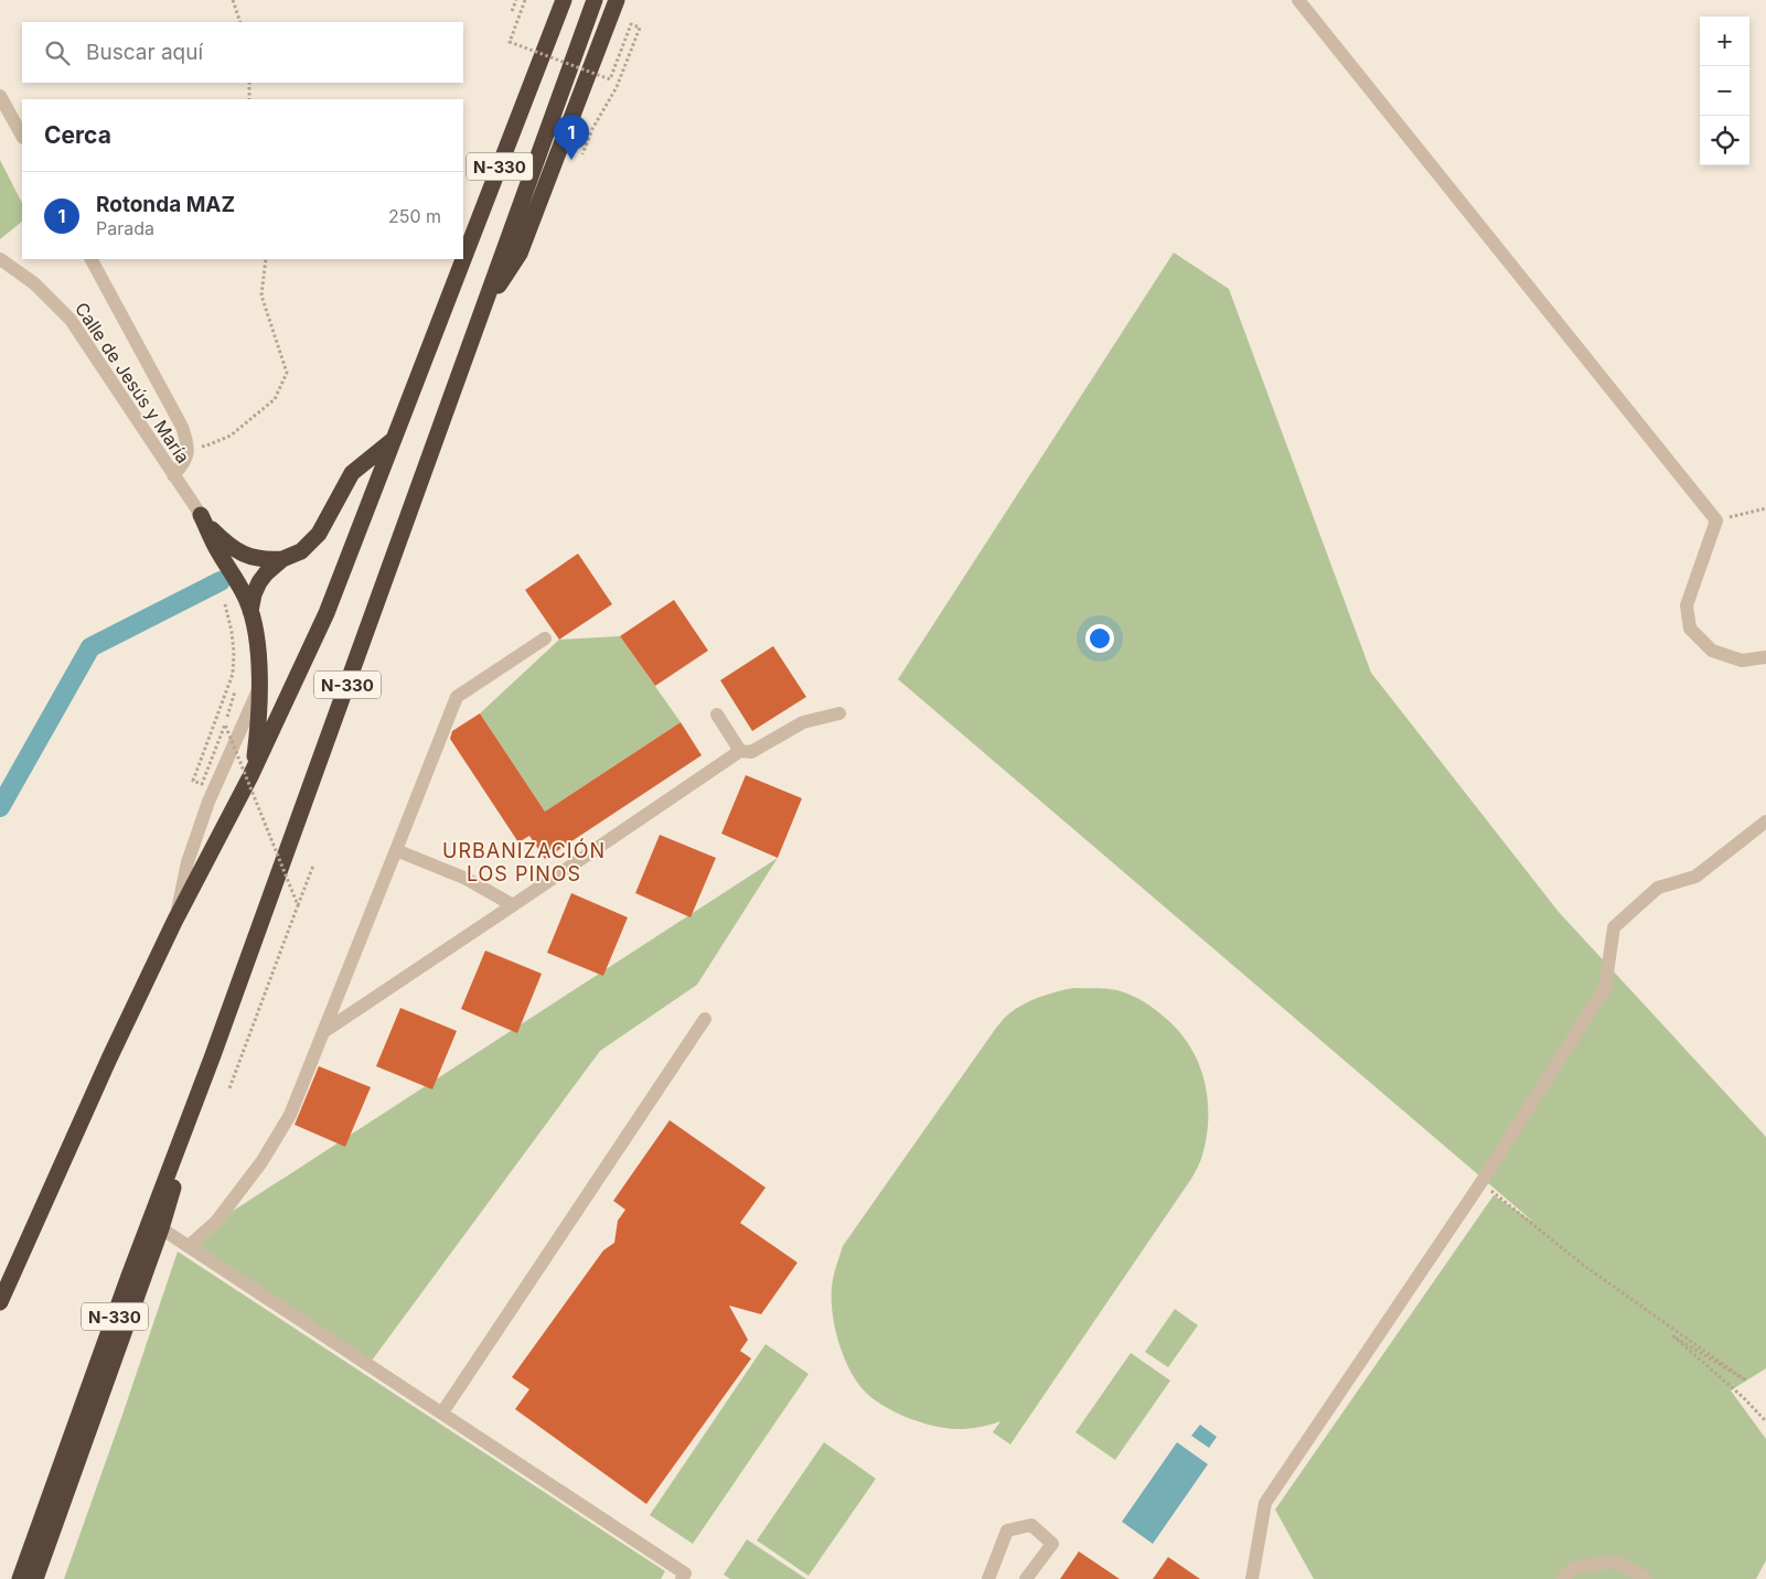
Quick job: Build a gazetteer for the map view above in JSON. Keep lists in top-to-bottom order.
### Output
{
  "streets": {
    "highway": ["N-330"],
    "street": ["Calle de Jesús y María"]
  },
  "districts": ["URBANIZACIÓN LOS PINOS"],
  "page": {
    "map_buttons": ["+", "−"],
    "search": "Buscar aquí",
    "heading": "Cerca",
    "pins": "1",
    "list": [
      {
        "mark": "1",
        "name": "Rotonda MAZ",
        "note": "Parada",
        "value": "250 m"
      }
    ]
  }
}
